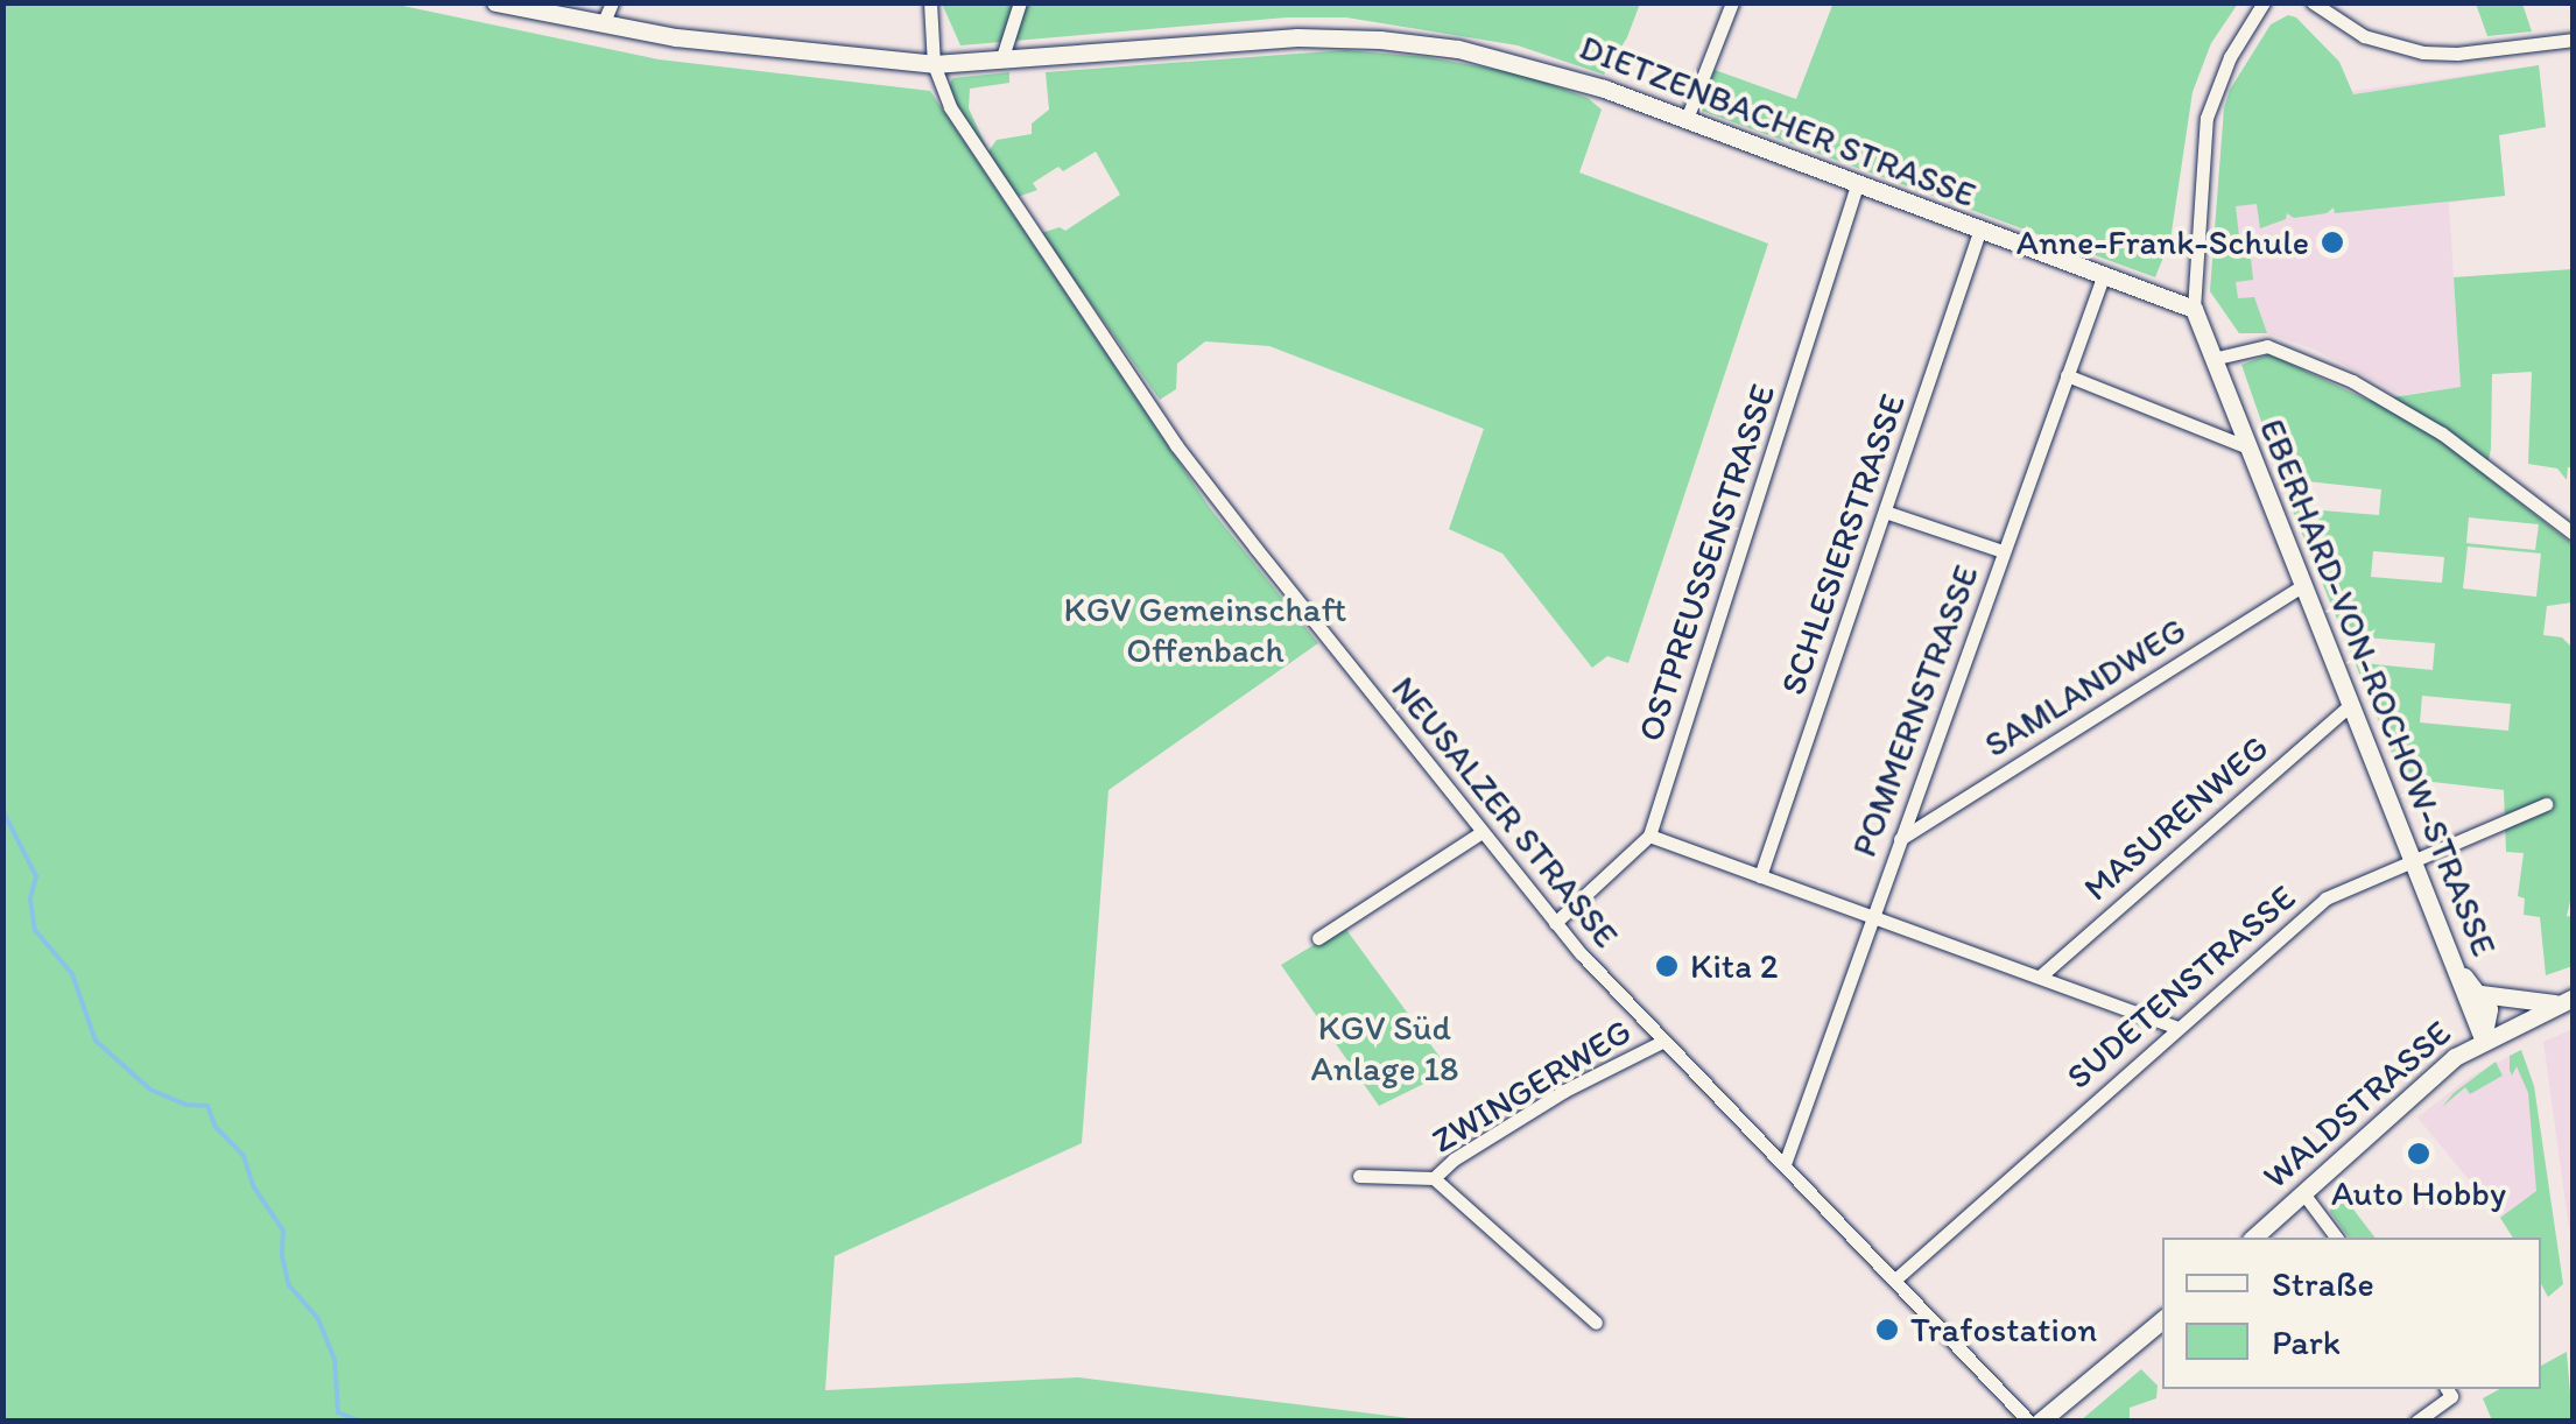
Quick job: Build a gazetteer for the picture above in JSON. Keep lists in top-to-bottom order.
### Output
{
  "streets": {
    "main road": ["DIETZENBACHER STRASSE", "EBERHARD-VON-ROCHOW-STRASSE", "WALDSTRASSE"],
    "street": [
      "SCHLESIERSTRASSE",
      "OSTPREUSSENSTRASSE",
      "SAMLANDWEG",
      "POMMERNSTRASSE",
      "NEUSALZER STRASSE",
      "MASURENWEG",
      "SUDETENSTRASSE",
      "ZWINGERWEG"
    ]
  },
  "crossings": [
    ["DIETZENBACHER STRASSE", "SCHLESIERSTRASSE"],
    ["DIETZENBACHER STRASSE", "OSTPREUSSENSTRASSE"],
    ["DIETZENBACHER STRASSE", "EBERHARD-VON-ROCHOW-STRASSE"],
    ["DIETZENBACHER STRASSE", "POMMERNSTRASSE"],
    ["DIETZENBACHER STRASSE", "NEUSALZER STRASSE"],
    ["OSTPREUSSENSTRASSE", "NEUSALZER STRASSE"],
    ["SAMLANDWEG", "EBERHARD-VON-ROCHOW-STRASSE"],
    ["SAMLANDWEG", "POMMERNSTRASSE"],
    ["EBERHARD-VON-ROCHOW-STRASSE", "MASURENWEG"],
    ["EBERHARD-VON-ROCHOW-STRASSE", "SUDETENSTRASSE"],
    ["EBERHARD-VON-ROCHOW-STRASSE", "WALDSTRASSE"],
    ["POMMERNSTRASSE", "NEUSALZER STRASSE"],
    ["NEUSALZER STRASSE", "SUDETENSTRASSE"],
    ["NEUSALZER STRASSE", "ZWINGERWEG"]
  ],
  "parks": ["KGV Gemeinschaft Offenbach", "KGV Süd Anlage 18"],
  "places": [
    "Anne-Frank-Schule",
    "Kita 2",
    "Auto Hobby",
    "Trafostation"
  ],
  "legend": ["Straße", "Park"]
}
